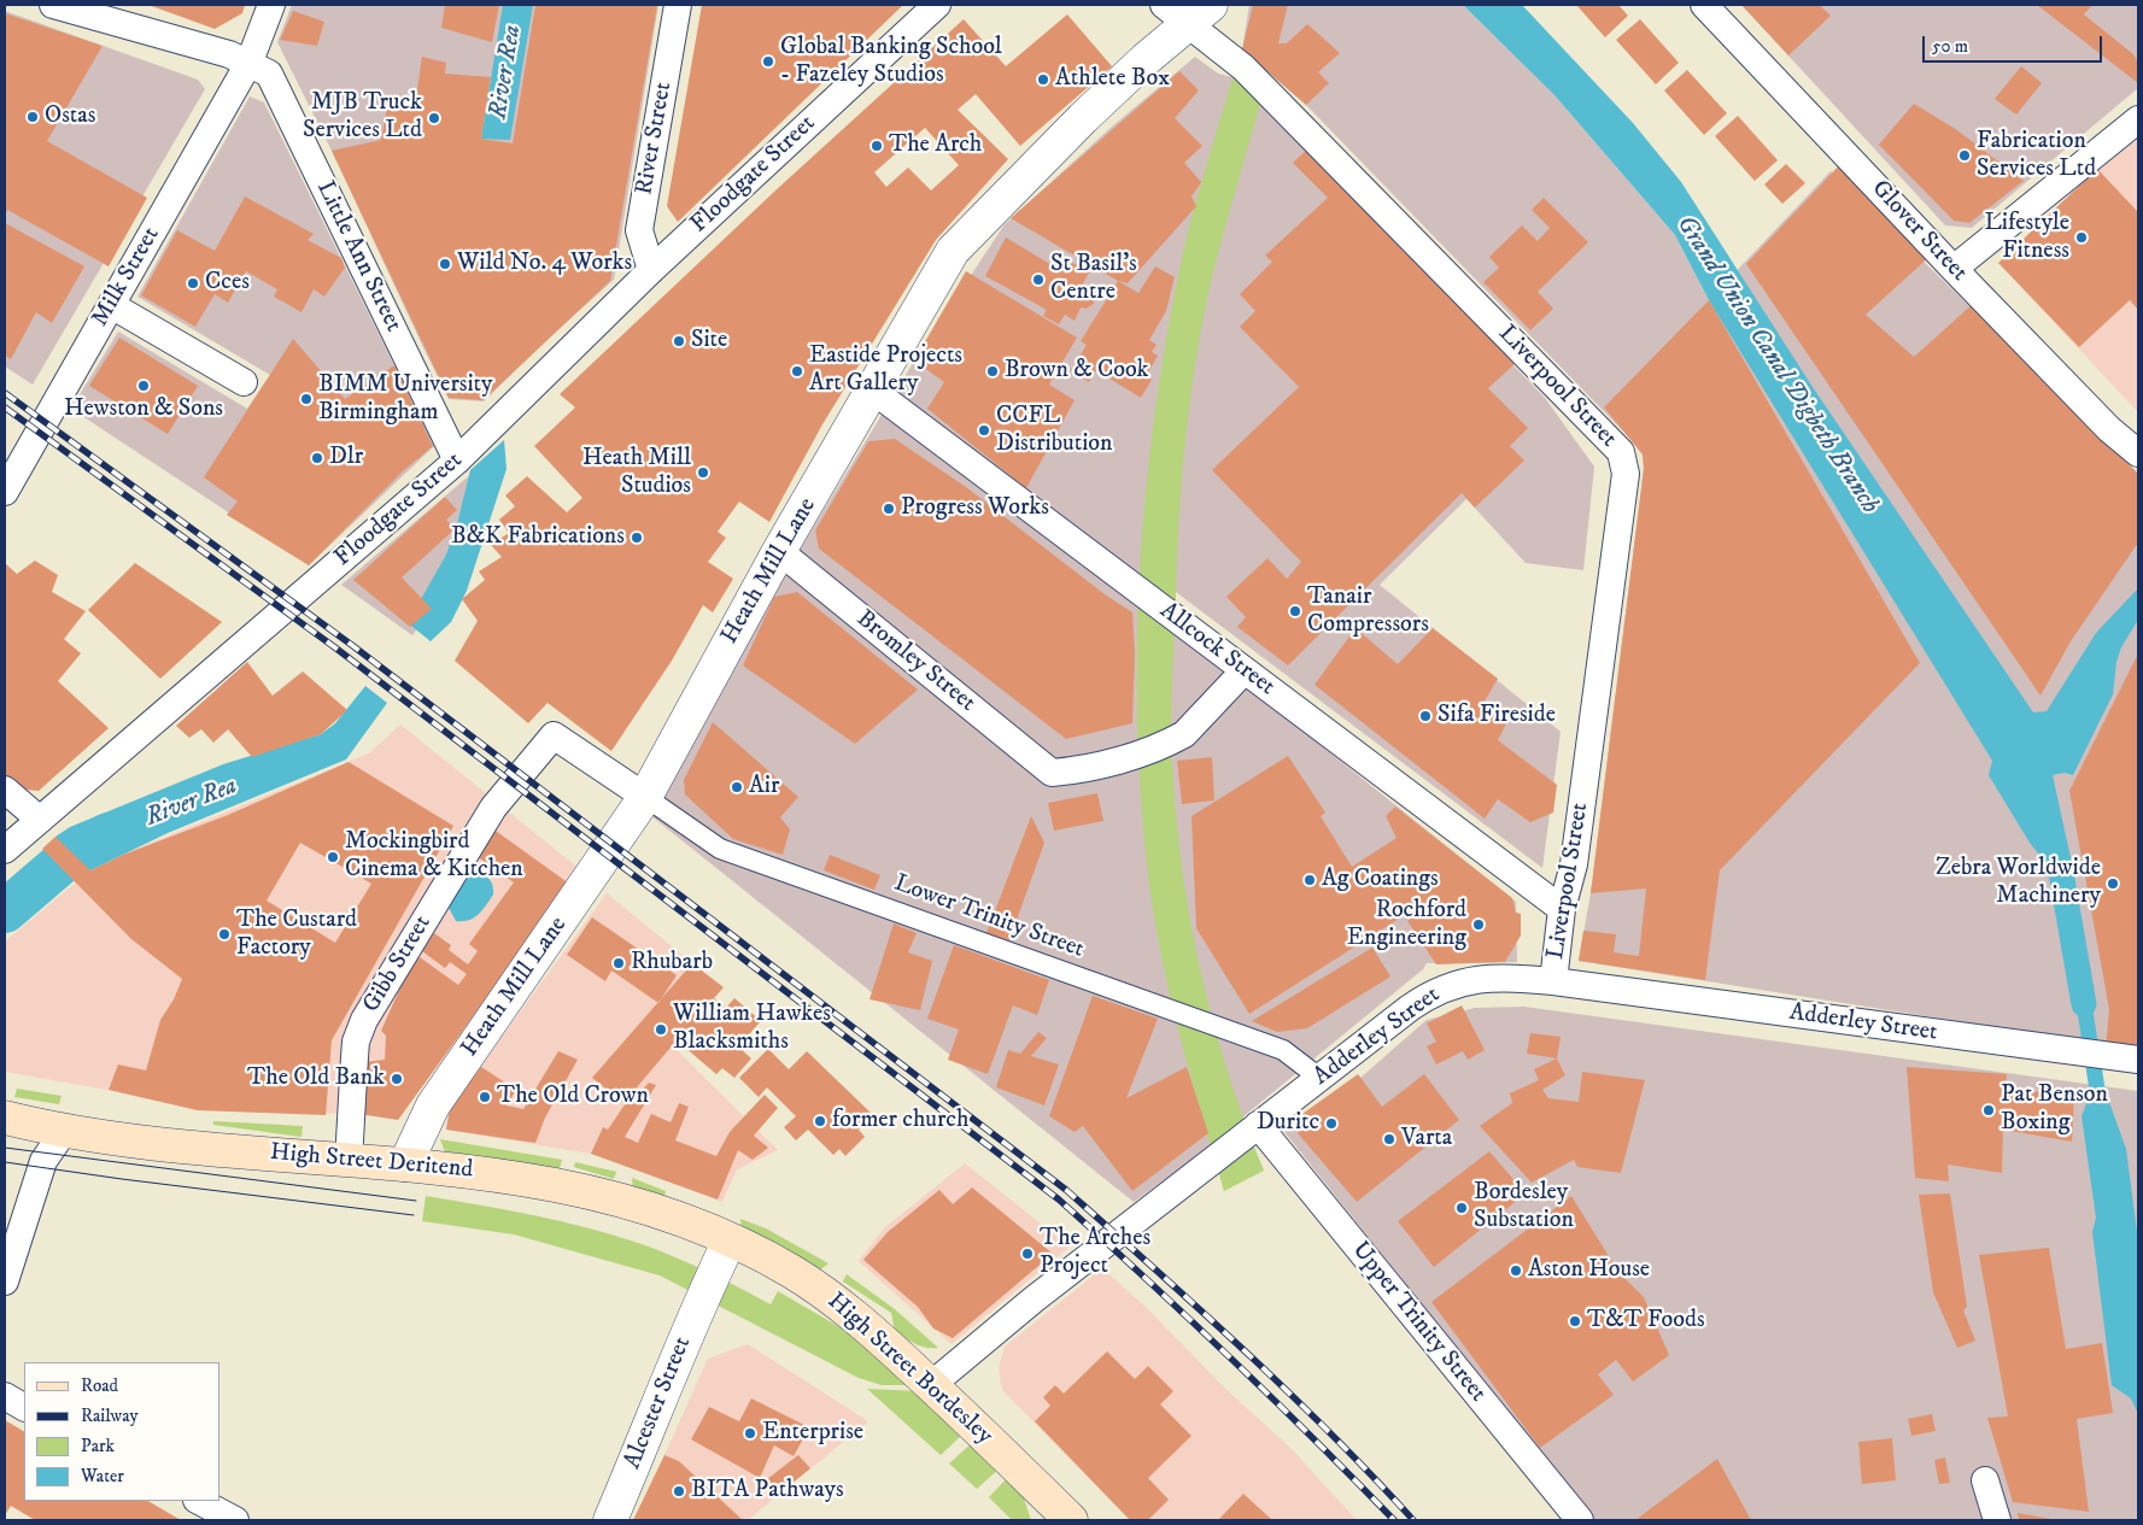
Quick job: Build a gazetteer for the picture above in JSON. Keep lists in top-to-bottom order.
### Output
{
  "streets": {
    "main road": ["High Street Deritend", "High Street Bordesley"],
    "street": [
      "River Street",
      "Floodgate Street",
      "Glover Street",
      "Little Ann Street",
      "Milk Street",
      "Liverpool Street",
      "Heath Mill Lane",
      "Allcock Street",
      "Bromley Street",
      "Lower Trinity Street",
      "Gibb Street",
      "Adderley Street",
      "Upper Trinity Street",
      "Alcester Street"
    ]
  },
  "crossings": [
    ["River Street", "Floodgate Street"],
    ["Floodgate Street", "Little Ann Street"],
    ["Little Ann Street", "Milk Street"],
    ["Liverpool Street", "Heath Mill Lane"],
    ["Liverpool Street", "Allcock Street"],
    ["Liverpool Street", "Adderley Street"],
    ["Heath Mill Lane", "Allcock Street"],
    ["Heath Mill Lane", "Bromley Street"],
    ["Heath Mill Lane", "Lower Trinity Street"],
    ["Heath Mill Lane", "Gibb Street"],
    ["Heath Mill Lane", "High Street Deritend"],
    ["Allcock Street", "Bromley Street"],
    ["Lower Trinity Street", "Gibb Street"],
    ["Lower Trinity Street", "Adderley Street"],
    ["Gibb Street", "High Street Deritend"],
    ["Adderley Street", "Upper Trinity Street"],
    ["Adderley Street", "High Street Bordesley"],
    ["High Street Deritend", "High Street Bordesley"],
    ["High Street Deritend", "Alcester Street"],
    ["High Street Bordesley", "Alcester Street"]
  ],
  "water": ["River Rea", "Grand Union Canal Digbeth Branch"],
  "places": [
    "Global Banking School - Fazeley Studios",
    "Athlete Box",
    "Ostas",
    "MJB Truck Services Ltd",
    "The Arch",
    "Fabrication Services Ltd",
    "Lifestyle Fitness",
    "Wild No. 4 Works",
    "St Basil's Centre",
    "Cces",
    "Site",
    "Eastide Projects Art Gallery",
    "Brown & Cook",
    "Hewston & Sons",
    "BIMM University Birmingham",
    "CCFL Distribution",
    "Dlr",
    "Heath Mill Studios",
    "Progress Works",
    "B&K Fabrications",
    "Tanair Compressors",
    "Sifa Fireside",
    "Air",
    "Mockingbird Cinema & Kitchen",
    "Ag Coatings",
    "Zebra Worldwide Machinery",
    "Rochford Engineering",
    "The Custard Factory",
    "Rhubarb",
    "William Hawkes Blacksmiths",
    "The Old Bank",
    "The Old Crown",
    "Pat Benson Boxing",
    "former church",
    "Duritc",
    "Varta",
    "Bordesley Substation",
    "The Arches Project",
    "Aston House",
    "T&T Foods",
    "Enterprise",
    "BITA Pathways"
  ],
  "legend": [
    "Road",
    "Railway",
    "Park",
    "Water"
  ],
  "scale_bar": "50 m"
}
